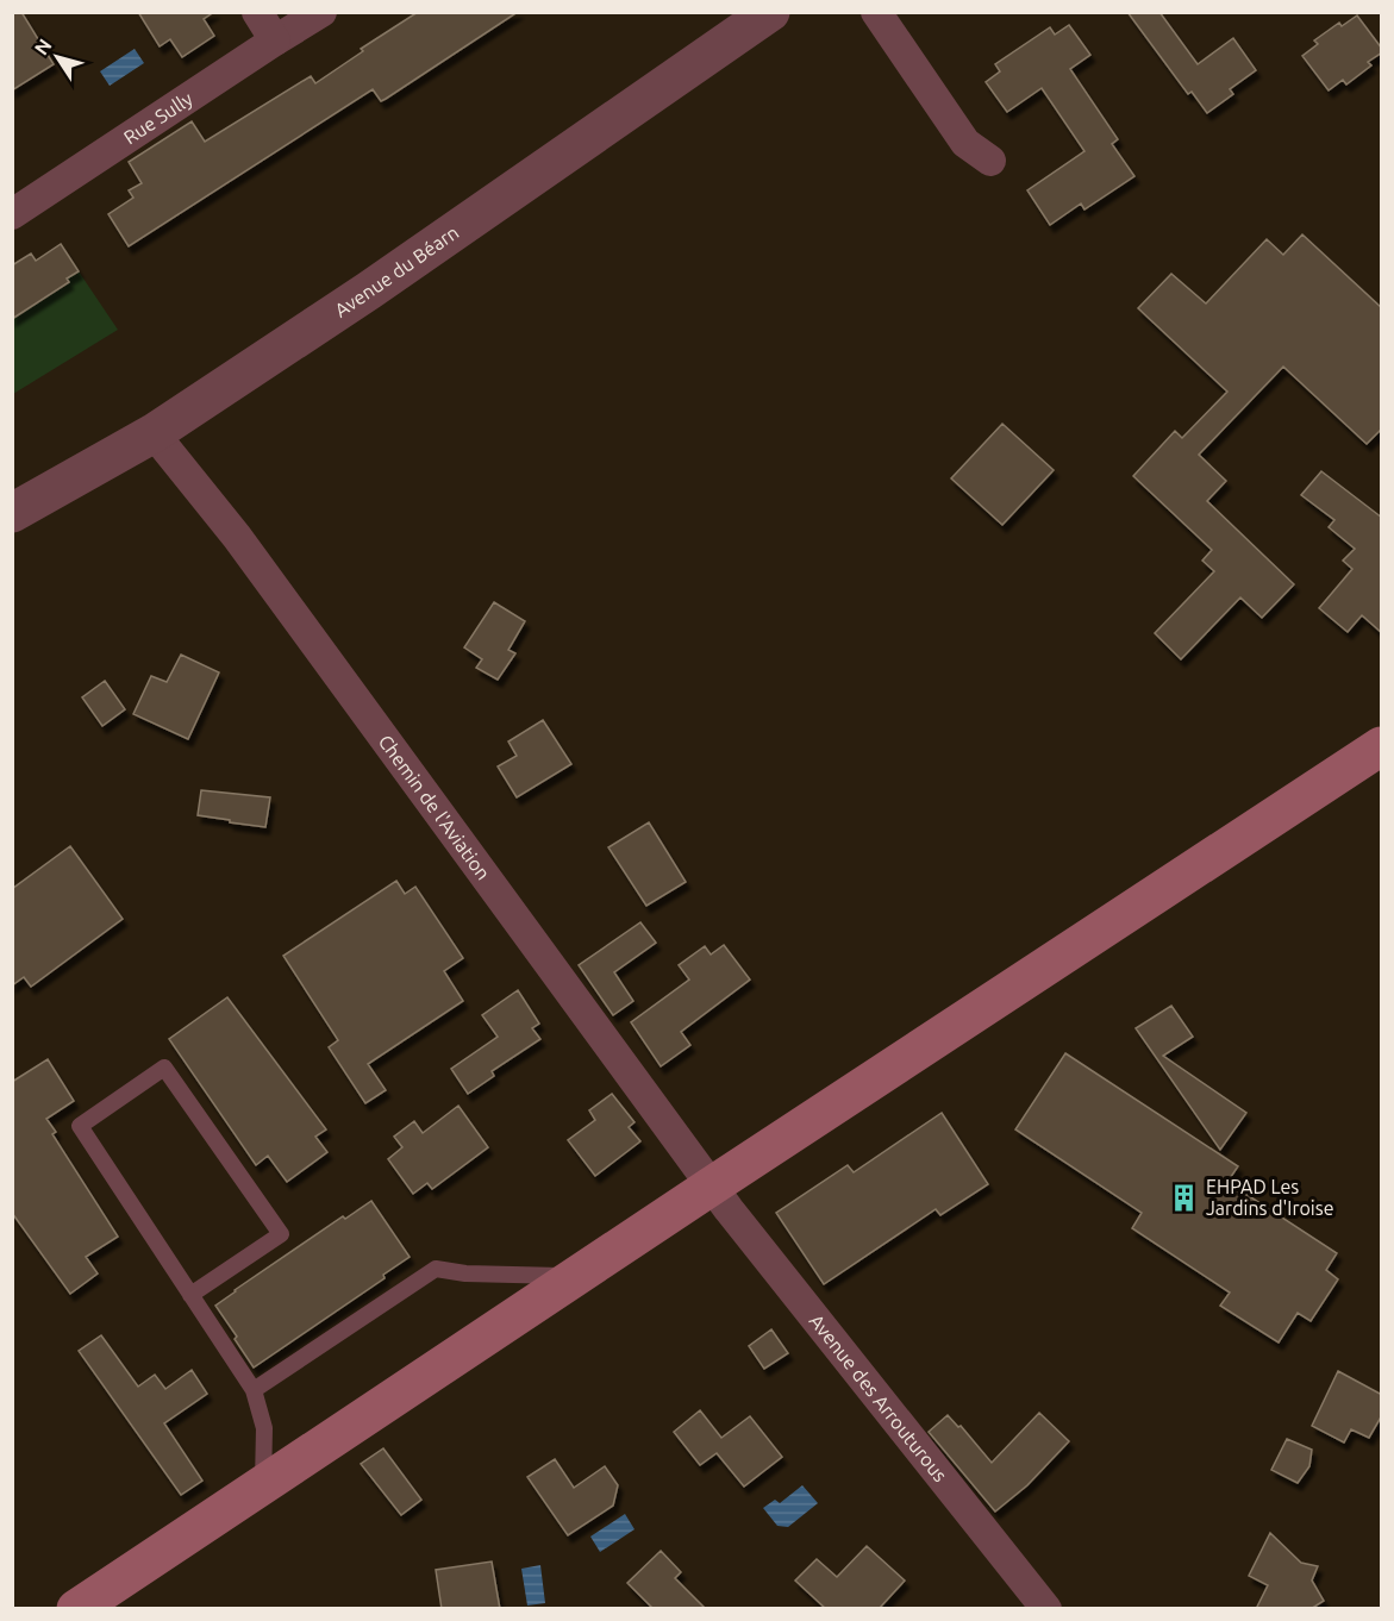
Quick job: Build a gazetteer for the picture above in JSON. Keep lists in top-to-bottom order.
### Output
{
  "streets": {
    "street": [
      "Rue Sully",
      "Avenue du Béarn",
      "Chemin de l'Aviation",
      "Avenue des Arrouturous"
    ]
  },
  "crossings": [
    ["Avenue du Béarn", "Chemin de l'Aviation"],
    ["Chemin de l'Aviation", "Avenue des Arrouturous"]
  ],
  "places": {
    "building": ["EHPAD Les Jardins d'Iroise"]
  },
  "north": "top left"
}
